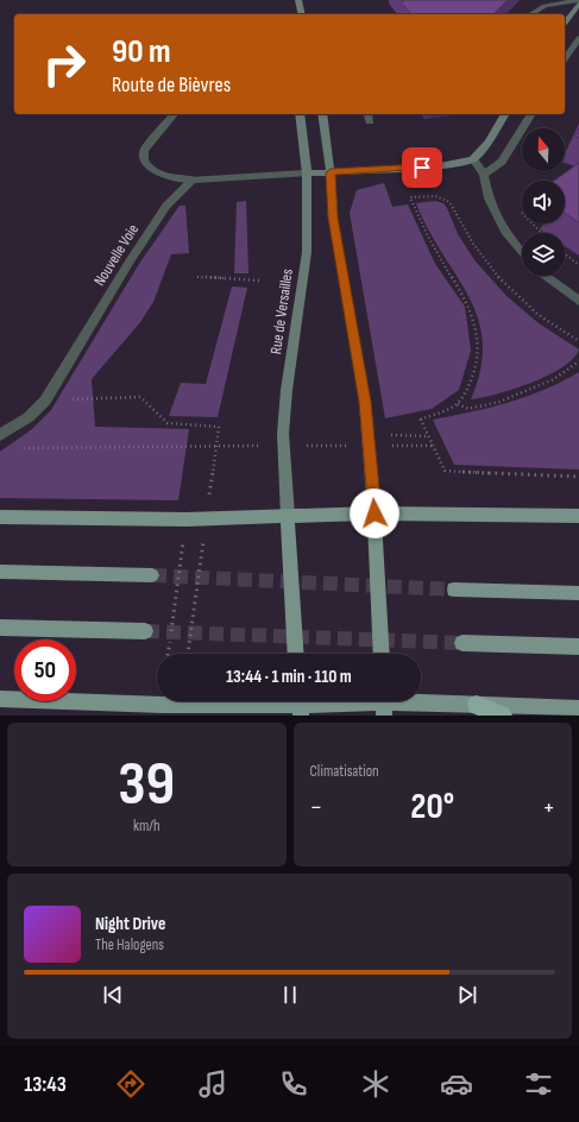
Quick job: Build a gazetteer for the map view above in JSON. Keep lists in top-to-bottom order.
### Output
{
  "streets": {
    "main road": ["Rue de Versailles"],
    "street": ["Nouvelle Voie"]
  },
  "north": "top",
  "page": {
    "turn": ["90 m", "Route de Bièvres"],
    "limit": "50",
    "trip": "13:44 · 1 min · 110 m",
    "tile": [
      ["39", "km/h"],
      "Climatisation"
    ],
    "heat": ["−", "20°", "+"],
    "song": ["Night Drive", "The Halogens"],
    "tabs": "13:43"
  }
}
